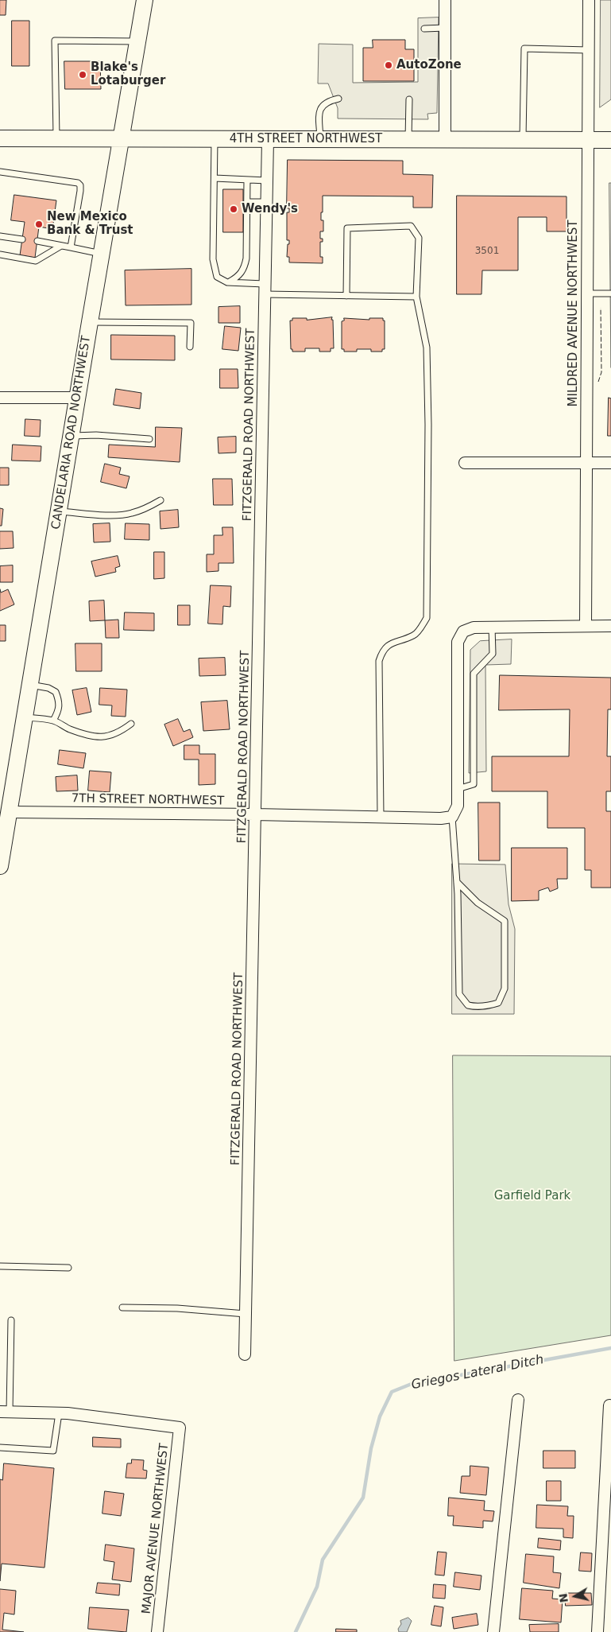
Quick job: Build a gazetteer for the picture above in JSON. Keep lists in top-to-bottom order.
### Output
{
  "streets": {
    "main road": ["4TH STREET NORTHWEST", "CANDELARIA ROAD NORTHWEST"],
    "street": [
      "MILDRED AVENUE NORTHWEST",
      "FITZGERALD ROAD NORTHWEST",
      "7TH STREET NORTHWEST",
      "MAJOR AVENUE NORTHWEST"
    ]
  },
  "crossings": [
    ["4TH STREET NORTHWEST", "MILDRED AVENUE NORTHWEST"],
    ["4TH STREET NORTHWEST", "FITZGERALD ROAD NORTHWEST"],
    ["4TH STREET NORTHWEST", "CANDELARIA ROAD NORTHWEST"],
    ["FITZGERALD ROAD NORTHWEST", "7TH STREET NORTHWEST"],
    ["CANDELARIA ROAD NORTHWEST", "7TH STREET NORTHWEST"]
  ],
  "water": ["Griegos Lateral Ditch"],
  "parks": ["Garfield Park"],
  "places": [
    "AutoZone",
    "Blake's Lotaburger",
    "Wendy's",
    "New Mexico Bank & Trust"
  ],
  "house_numbers": ["3501"],
  "north": "left"
}
